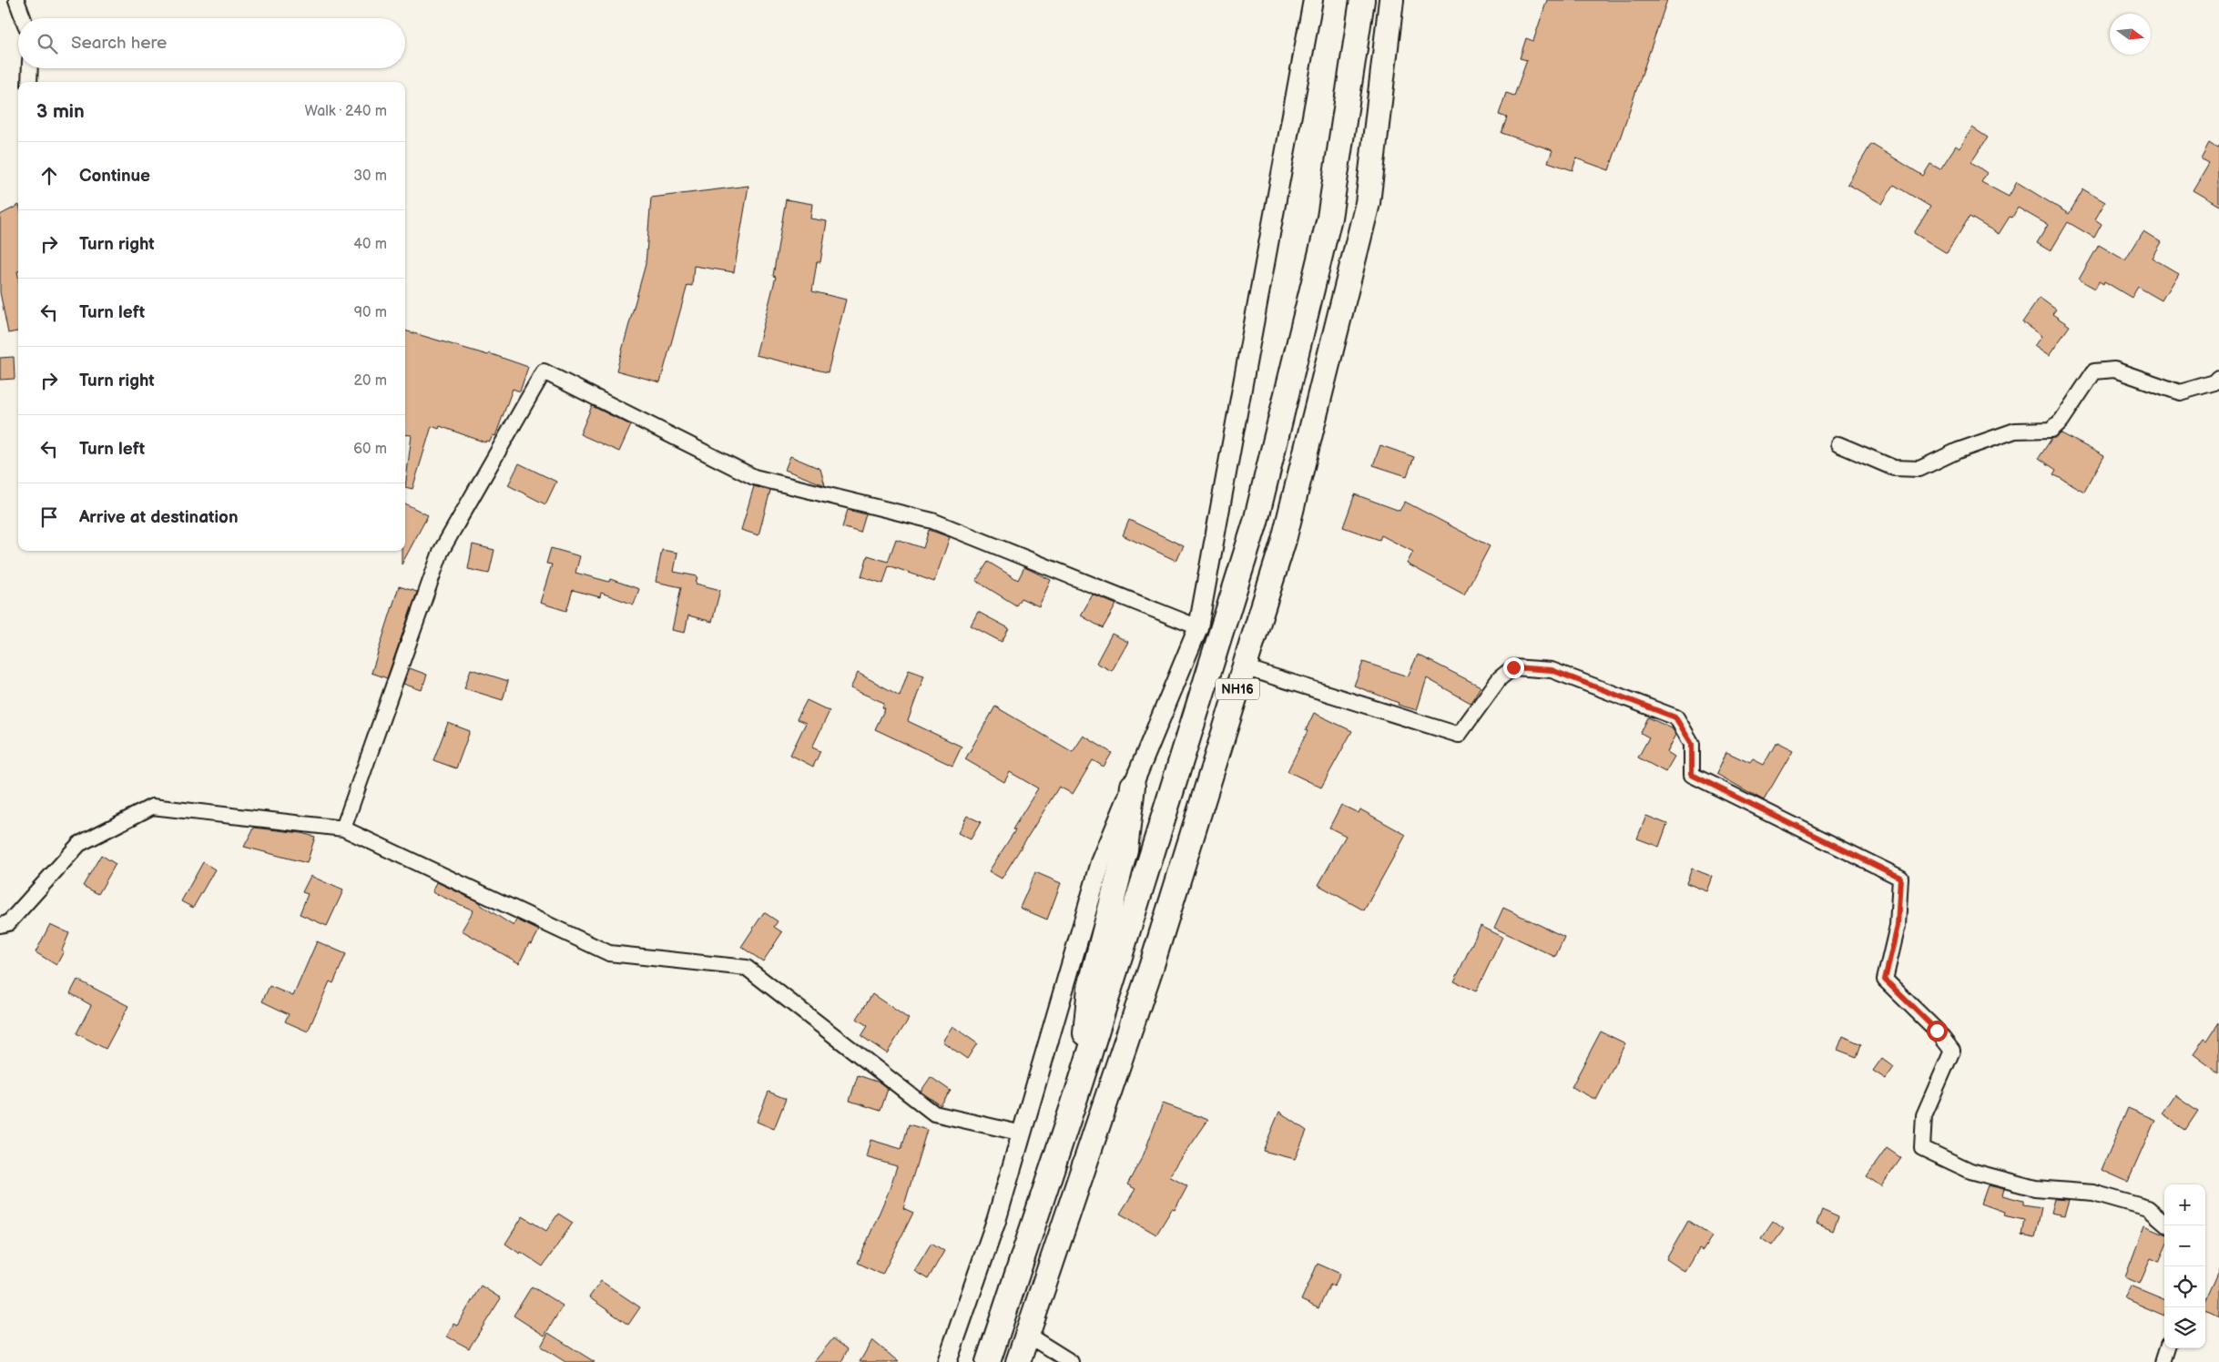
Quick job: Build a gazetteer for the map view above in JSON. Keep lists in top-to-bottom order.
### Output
{
  "streets": {
    "highway": ["NH16"]
  },
  "north": "right",
  "page": {
    "search": "Search here",
    "heading": ["3 min", "Walk · 240 m"],
    "list": [
      ["Continue", "30 m"],
      ["Turn right", "40 m"],
      ["Turn left", "90 m"],
      ["Turn right", "20 m"],
      ["Turn left", "60 m"],
      "Arrive at destination"
    ],
    "map_buttons": ["+", "−"]
  }
}
